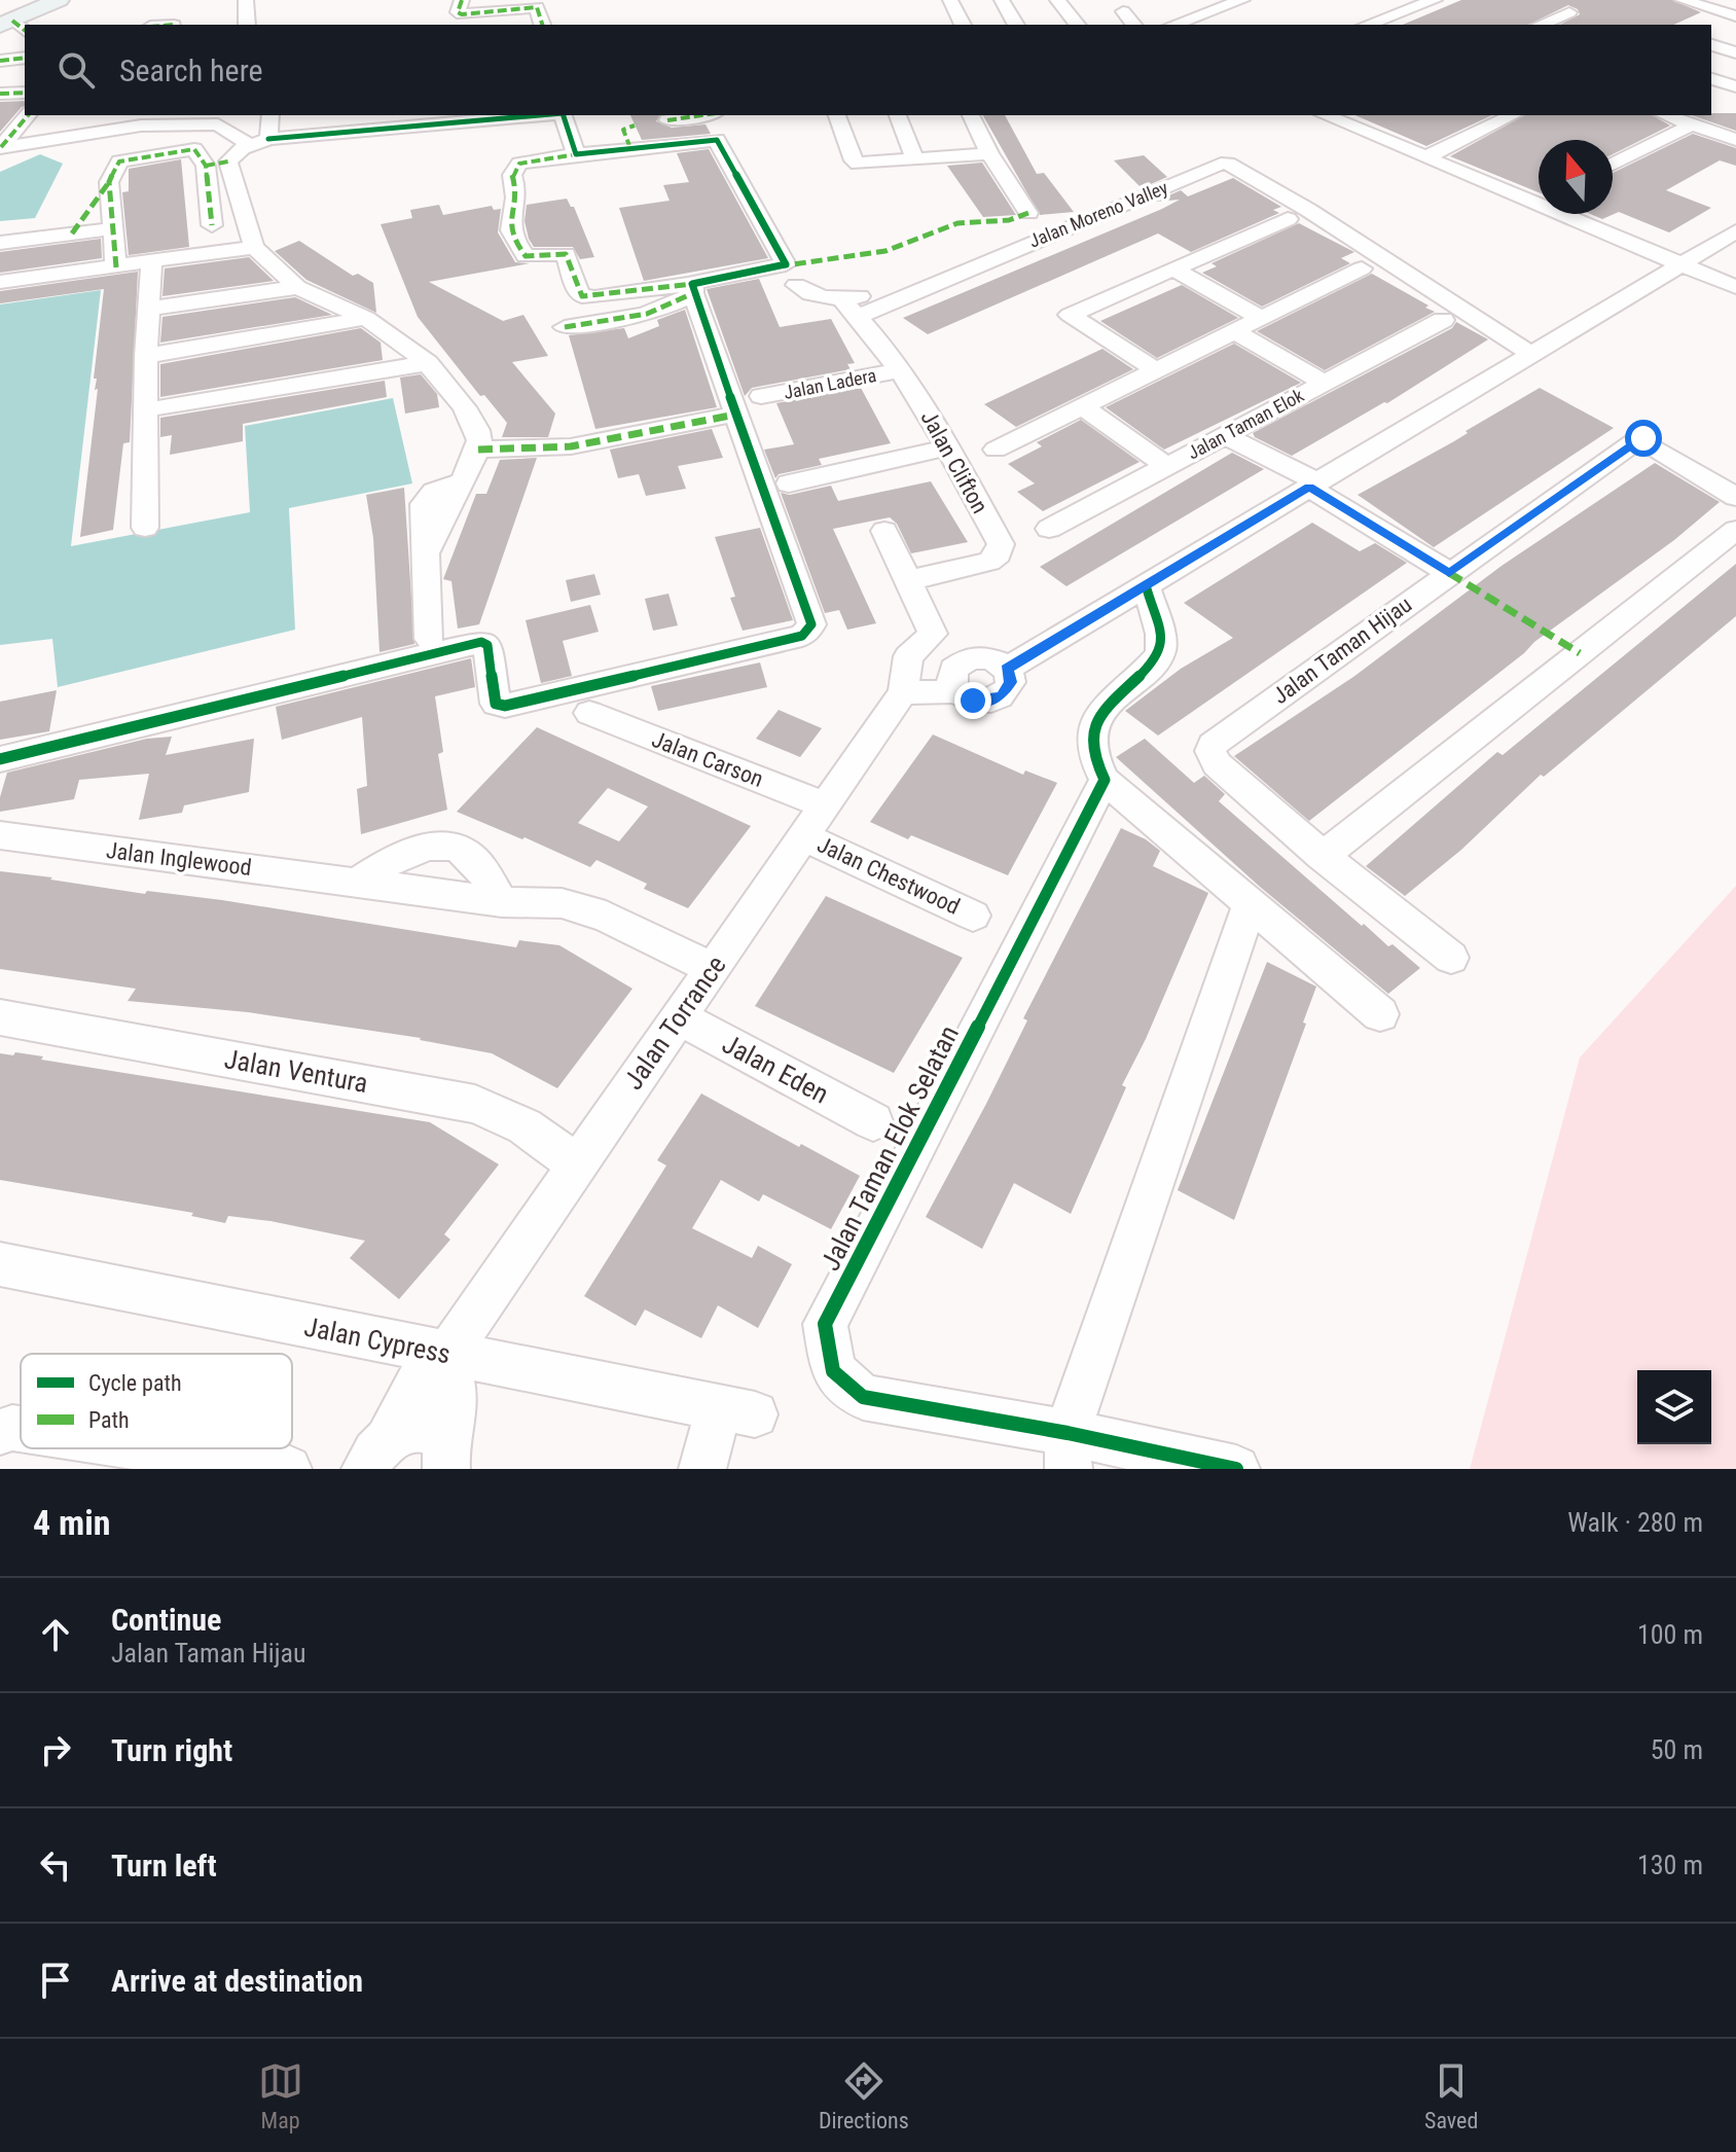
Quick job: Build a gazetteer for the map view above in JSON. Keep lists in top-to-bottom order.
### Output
{
  "streets": {
    "street": [
      "Jalan Moreno Valley",
      "Jalan Ladera",
      "Jalan Taman Elok",
      "Jalan Clifton",
      "Jalan Taman Hijau",
      "Jalan Carson",
      "Jalan Inglewood",
      "Jalan Chestwood",
      "Jalan Torrance",
      "Jalan Eden",
      "Jalan Ventura",
      "Jalan Taman Elok Selatan",
      "Jalan Cypress"
    ]
  },
  "crossings": [
    ["Jalan Moreno Valley", "Jalan Clifton"],
    ["Jalan Ladera", "Jalan Clifton"],
    ["Jalan Carson", "Jalan Torrance"],
    ["Jalan Inglewood", "Jalan Torrance"],
    ["Jalan Chestwood", "Jalan Torrance"],
    ["Jalan Torrance", "Jalan Eden"],
    ["Jalan Torrance", "Jalan Ventura"],
    ["Jalan Torrance", "Jalan Cypress"]
  ],
  "legend": ["Cycle path", "Path"],
  "north": "top",
  "page": {
    "search": "Search here",
    "heading": ["4 min", "Walk · 280 m"],
    "list": [
      ["Continue", "Jalan Taman Hijau", "100 m"],
      ["Turn right", "50 m"],
      ["Turn left", "130 m"],
      "Arrive at destination"
    ],
    "nav": ["Map", "Directions", "Saved"]
  }
}
